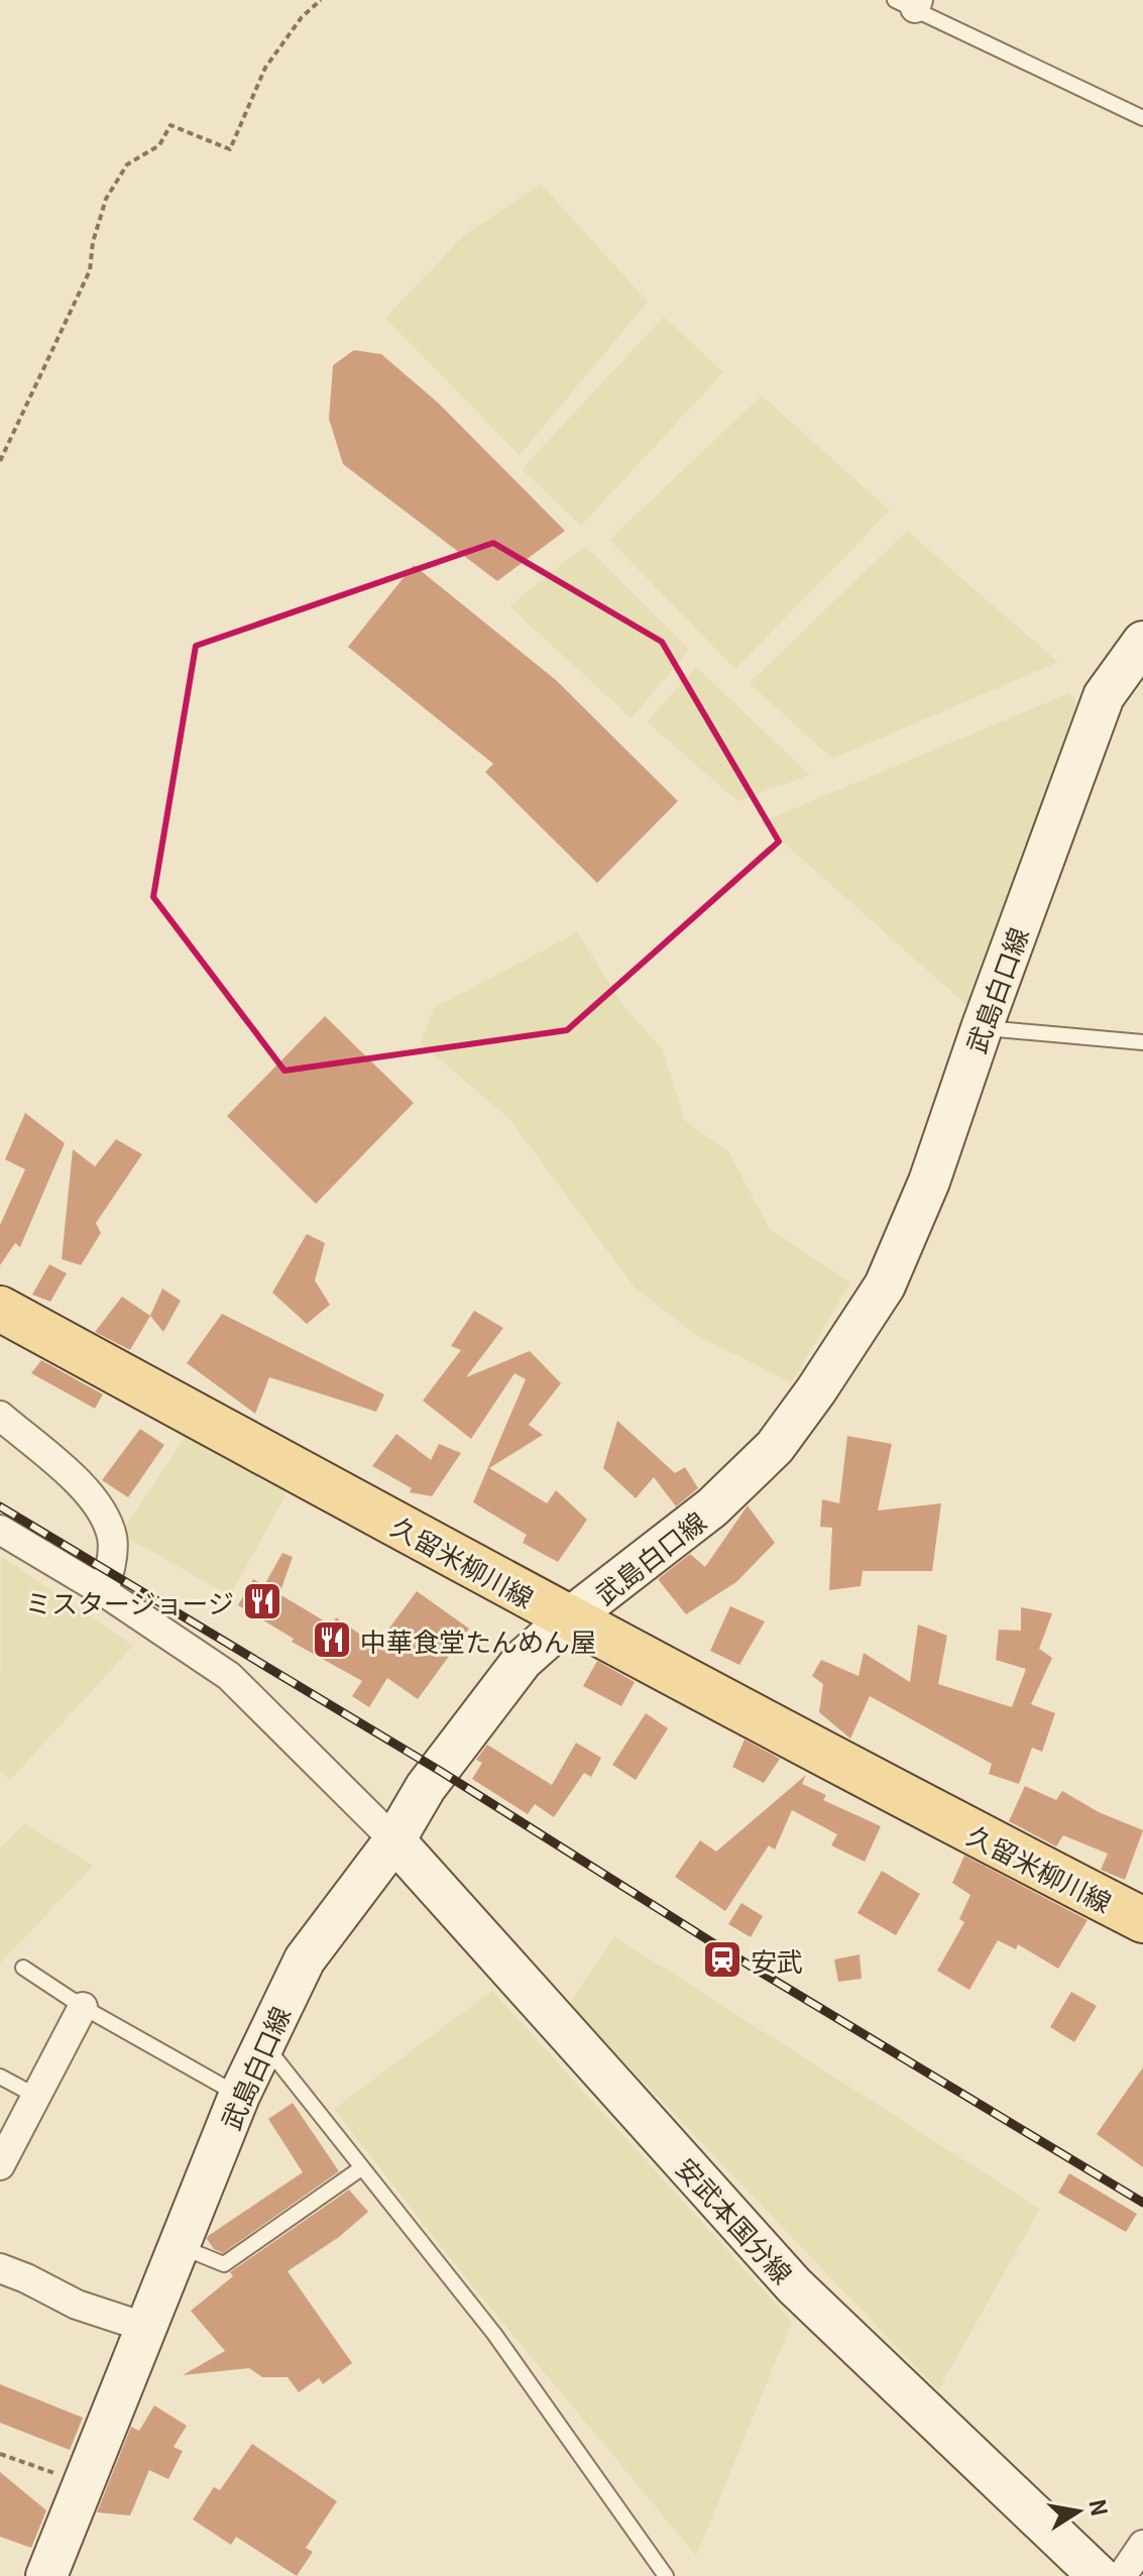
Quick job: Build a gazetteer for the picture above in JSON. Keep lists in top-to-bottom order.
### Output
{
  "streets": {
    "main road": ["武島白口線", "久留米柳川線", "安武本国分線"]
  },
  "crossings": [
    ["武島白口線", "久留米柳川線"],
    ["武島白口線", "安武本国分線"]
  ],
  "places": {
    "restaurant": ["ミスタージョージ", "中華食堂たんめん屋"],
    "station": ["安武"]
  },
  "north": "right"
}
